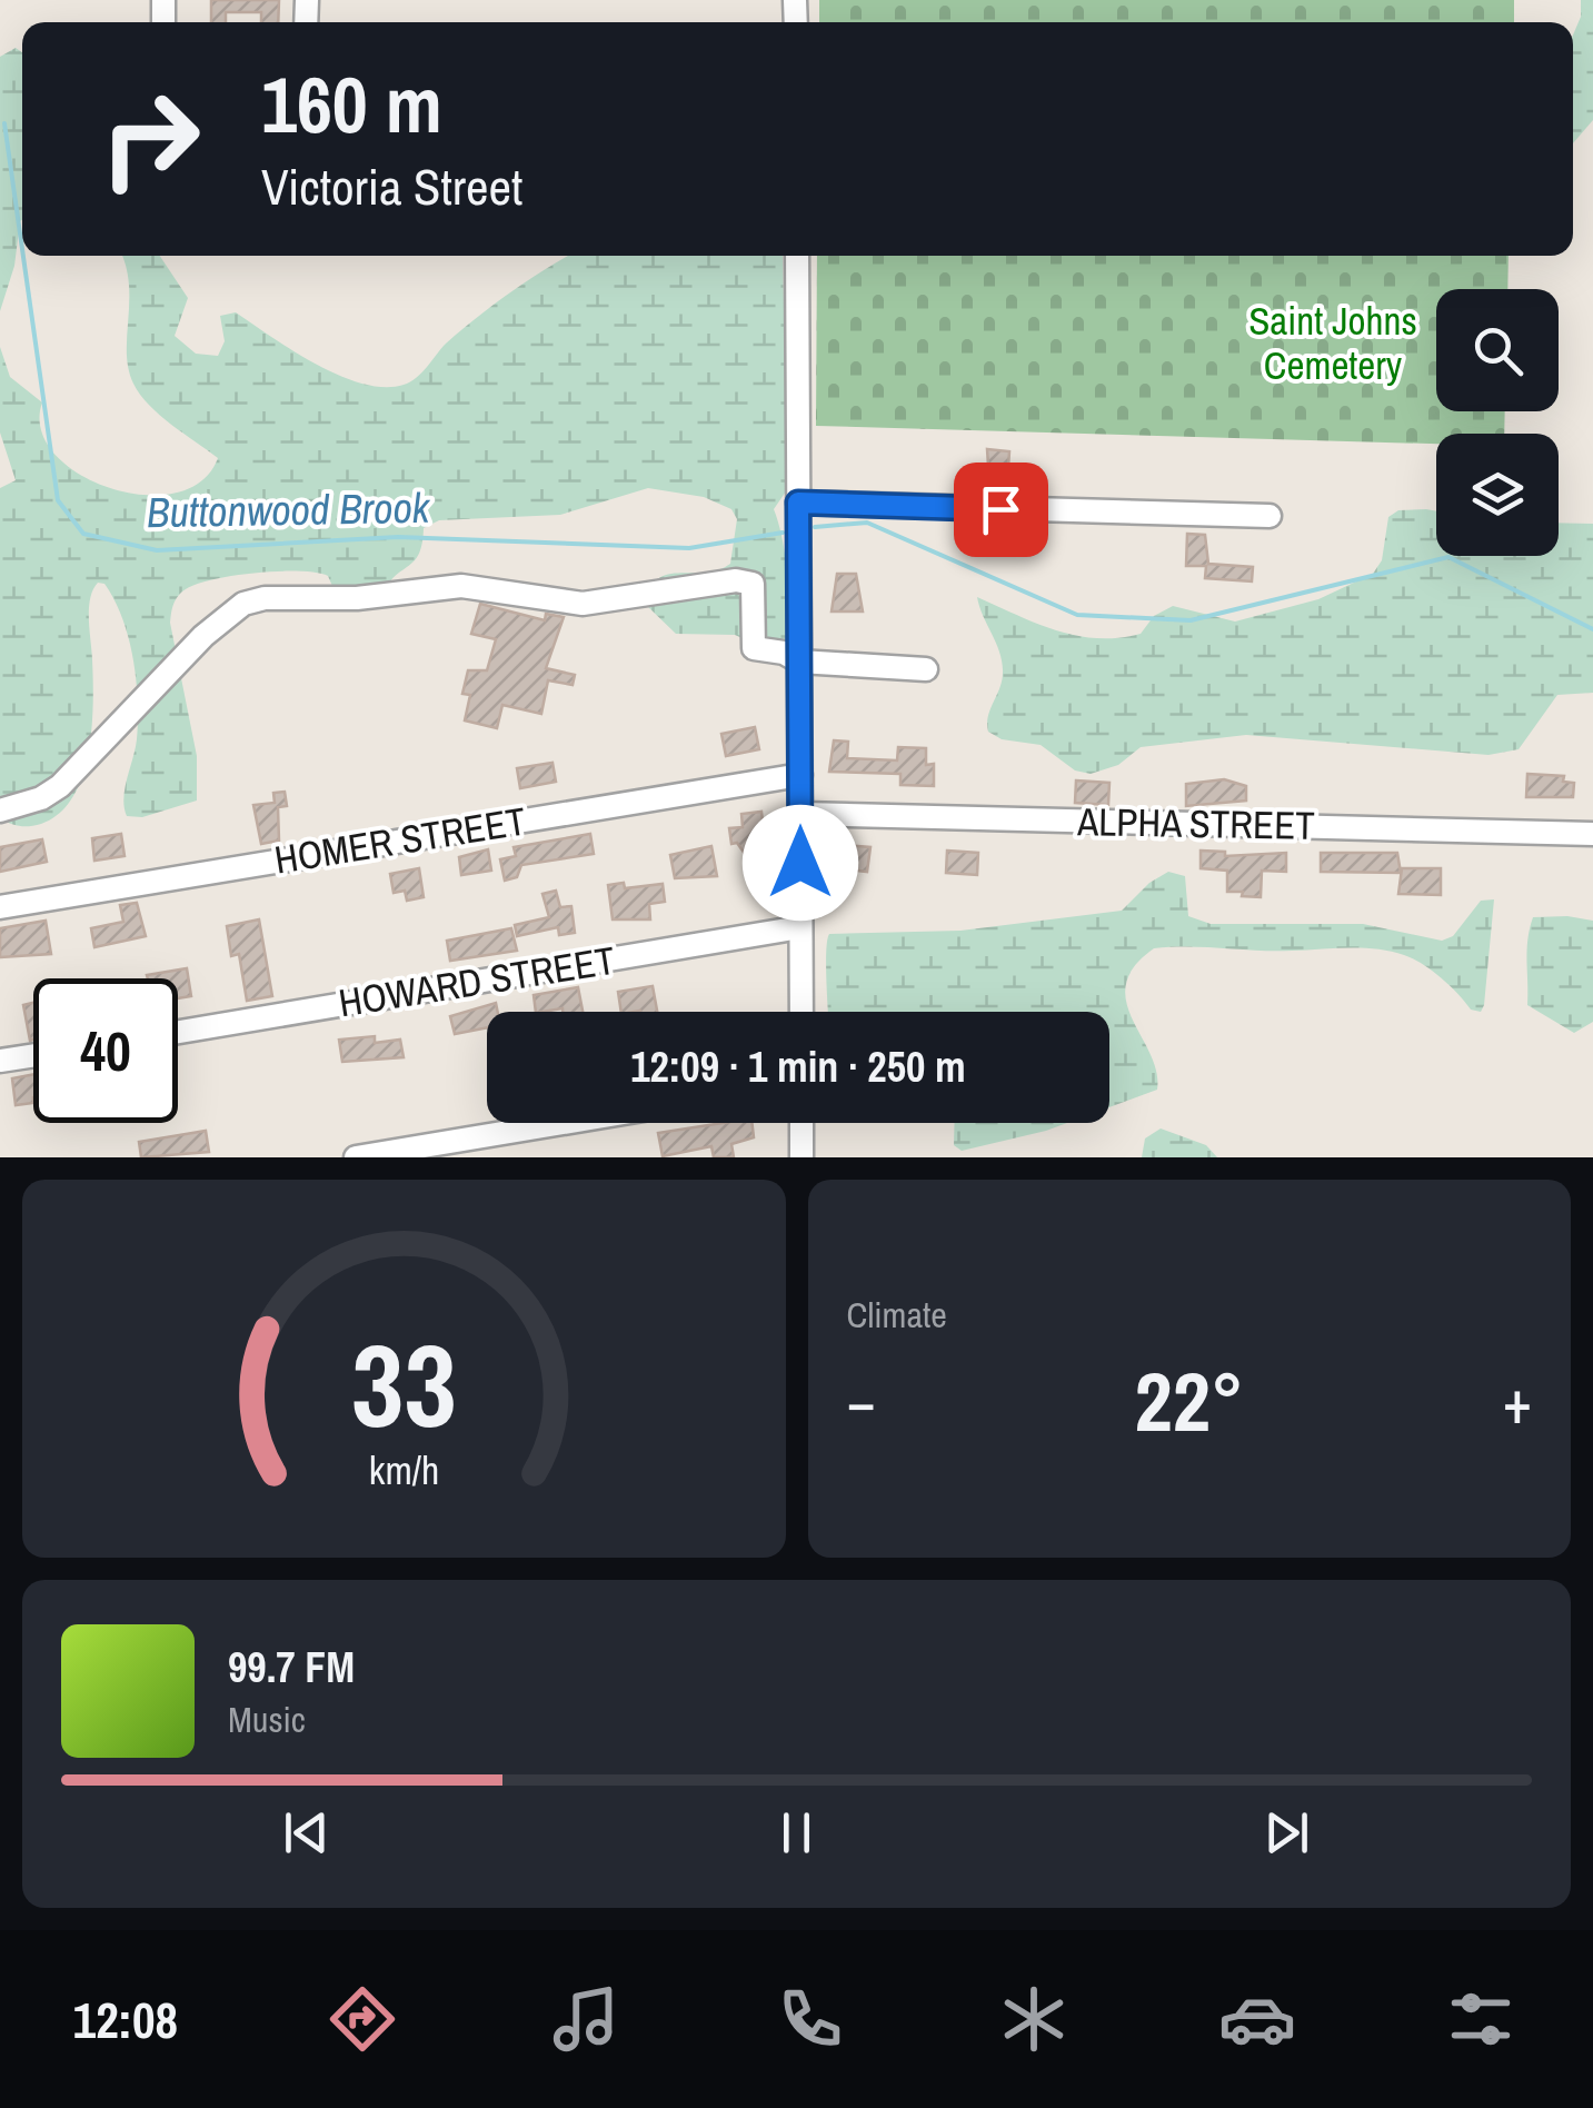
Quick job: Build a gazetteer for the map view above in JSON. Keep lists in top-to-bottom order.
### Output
{
  "streets": {
    "street": ["ALPHA STREET", "HOMER STREET", "HOWARD STREET"]
  },
  "water": ["Buttonwood Brook"],
  "parks": ["Saint Johns Cemetery"],
  "page": {
    "turn": ["160 m", "Victoria Street"],
    "limit": "40",
    "trip": "12:09 · 1 min · 250 m",
    "tile": "Climate",
    "heat": ["−", "22°", "+"],
    "song": ["99.7 FM", "Music"],
    "tabs": "12:08",
    "gauge": ["33", "km/h"]
  }
}
